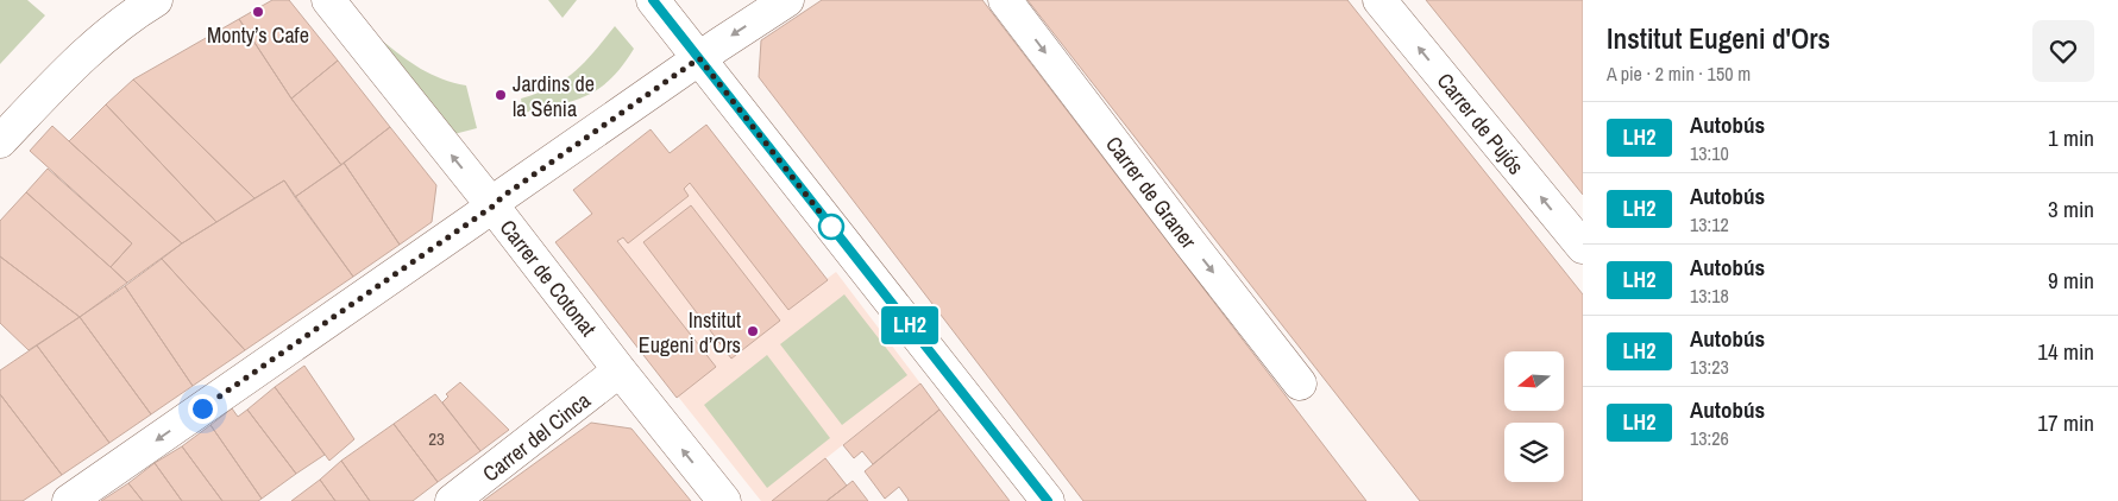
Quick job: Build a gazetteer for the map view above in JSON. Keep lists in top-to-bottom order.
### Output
{
  "streets": {
    "street": [
      "Carrer de Pujós",
      "Carrer de Graner",
      "Carrer de Cotonat",
      "Carrer del Cinca"
    ]
  },
  "crossings": [
    ["Carrer de Cotonat", "Carrer del Cinca"]
  ],
  "one_way": ["Carrer de Pujós"],
  "places": ["Monty’s Cafe", "Jardins de la Sénia", "Institut Eugeni d’Ors"],
  "lines": ["bus line LH2"],
  "house_numbers": ["23"],
  "north": "left",
  "page": {
    "on_map": "LH2",
    "heading": ["Institut Eugeni d'Ors", "A pie · 2 min · 150 m"],
    "list": [
      {
        "mark": "LH2",
        "name": "Autobús",
        "note": "13:10",
        "value": "1 min"
      },
      {
        "mark": "LH2",
        "name": "Autobús",
        "note": "13:12",
        "value": "3 min"
      },
      {
        "mark": "LH2",
        "name": "Autobús",
        "note": "13:18",
        "value": "9 min"
      },
      {
        "mark": "LH2",
        "name": "Autobús",
        "note": "13:23",
        "value": "14 min"
      },
      {
        "mark": "LH2",
        "name": "Autobús",
        "note": "13:26",
        "value": "17 min"
      }
    ]
  }
}
